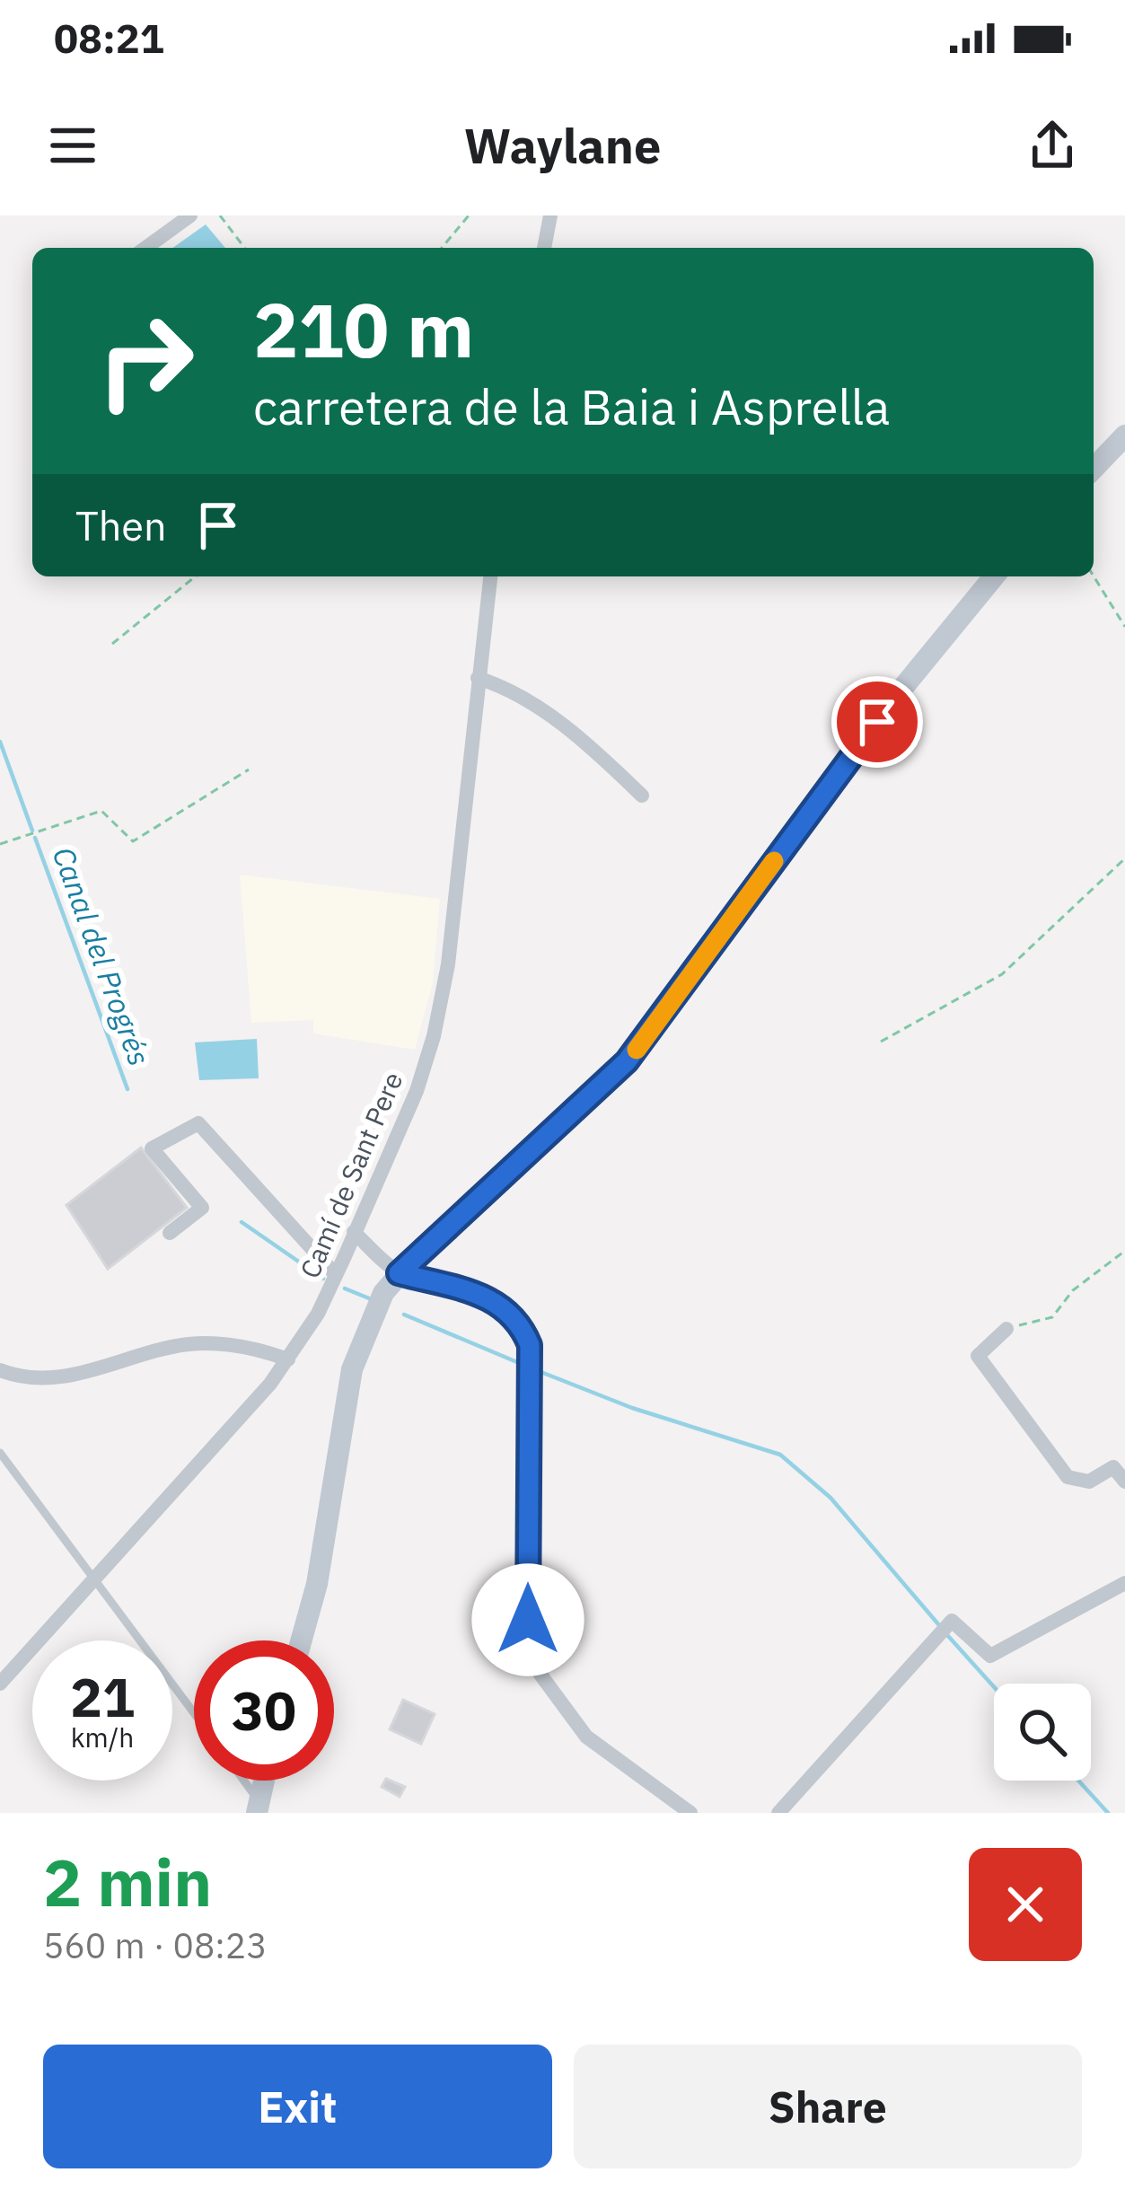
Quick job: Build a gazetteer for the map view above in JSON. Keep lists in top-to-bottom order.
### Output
{
  "streets": {
    "street": ["Camí de Sant Pere"]
  },
  "water": ["Canal del Progrés"],
  "page": {
    "status": "08:21",
    "header": "Waylane",
    "turn": ["210 m", "carretera de la Baia i Asprella"],
    "then": "Then",
    "speed": "21 km/h",
    "limit": "30",
    "heading": ["2 min", "560 m · 08:23"],
    "buttons": ["Exit", "Share"]
  }
}
